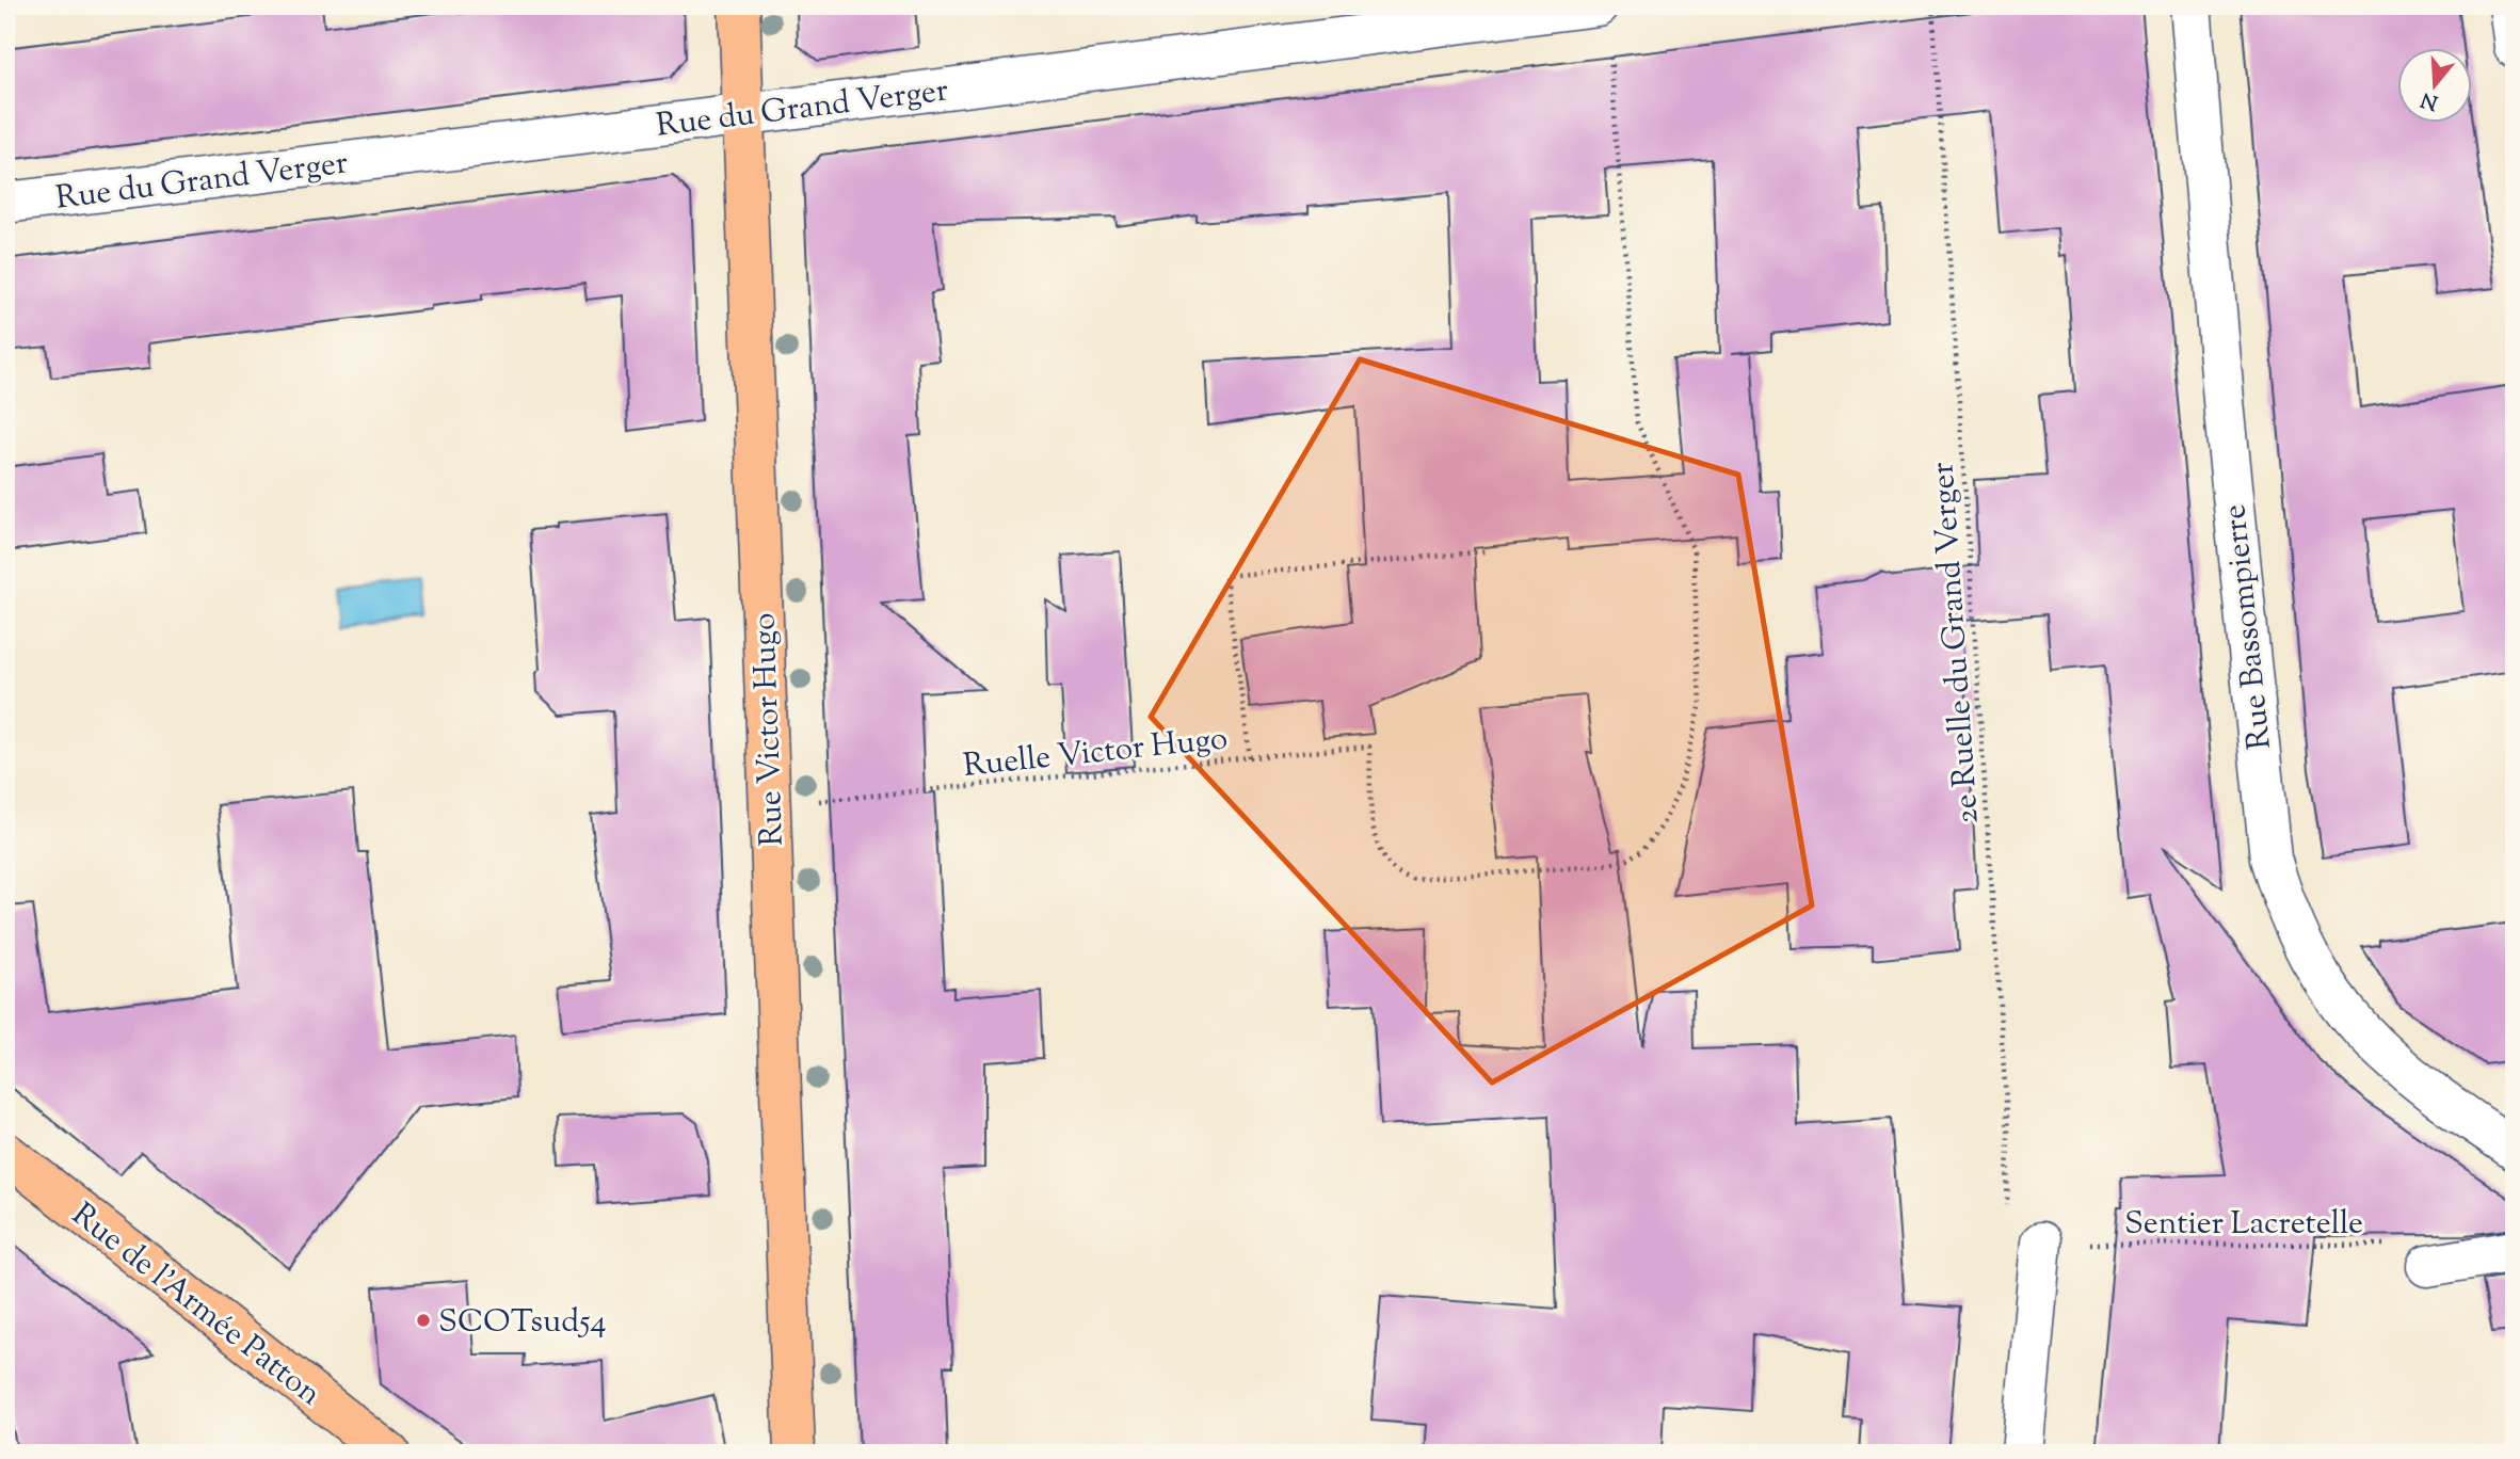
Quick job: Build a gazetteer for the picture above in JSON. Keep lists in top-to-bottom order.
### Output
{
  "streets": {
    "main road": ["Rue Victor Hugo", "Rue de l'Armée Patton"],
    "street": ["Rue du Grand Verger", "Rue Bassompierre"],
    "path": ["2e Ruelle du Grand Verger", "Ruelle Victor Hugo", "Sentier Lacretelle"]
  },
  "crossings": [
    ["Rue du Grand Verger", "Rue Victor Hugo"],
    ["2e Ruelle du Grand Verger", "Sentier Lacretelle"],
    ["Rue Victor Hugo", "Ruelle Victor Hugo"]
  ],
  "places": ["SCOTsud54"],
  "north": "bottom"
}
